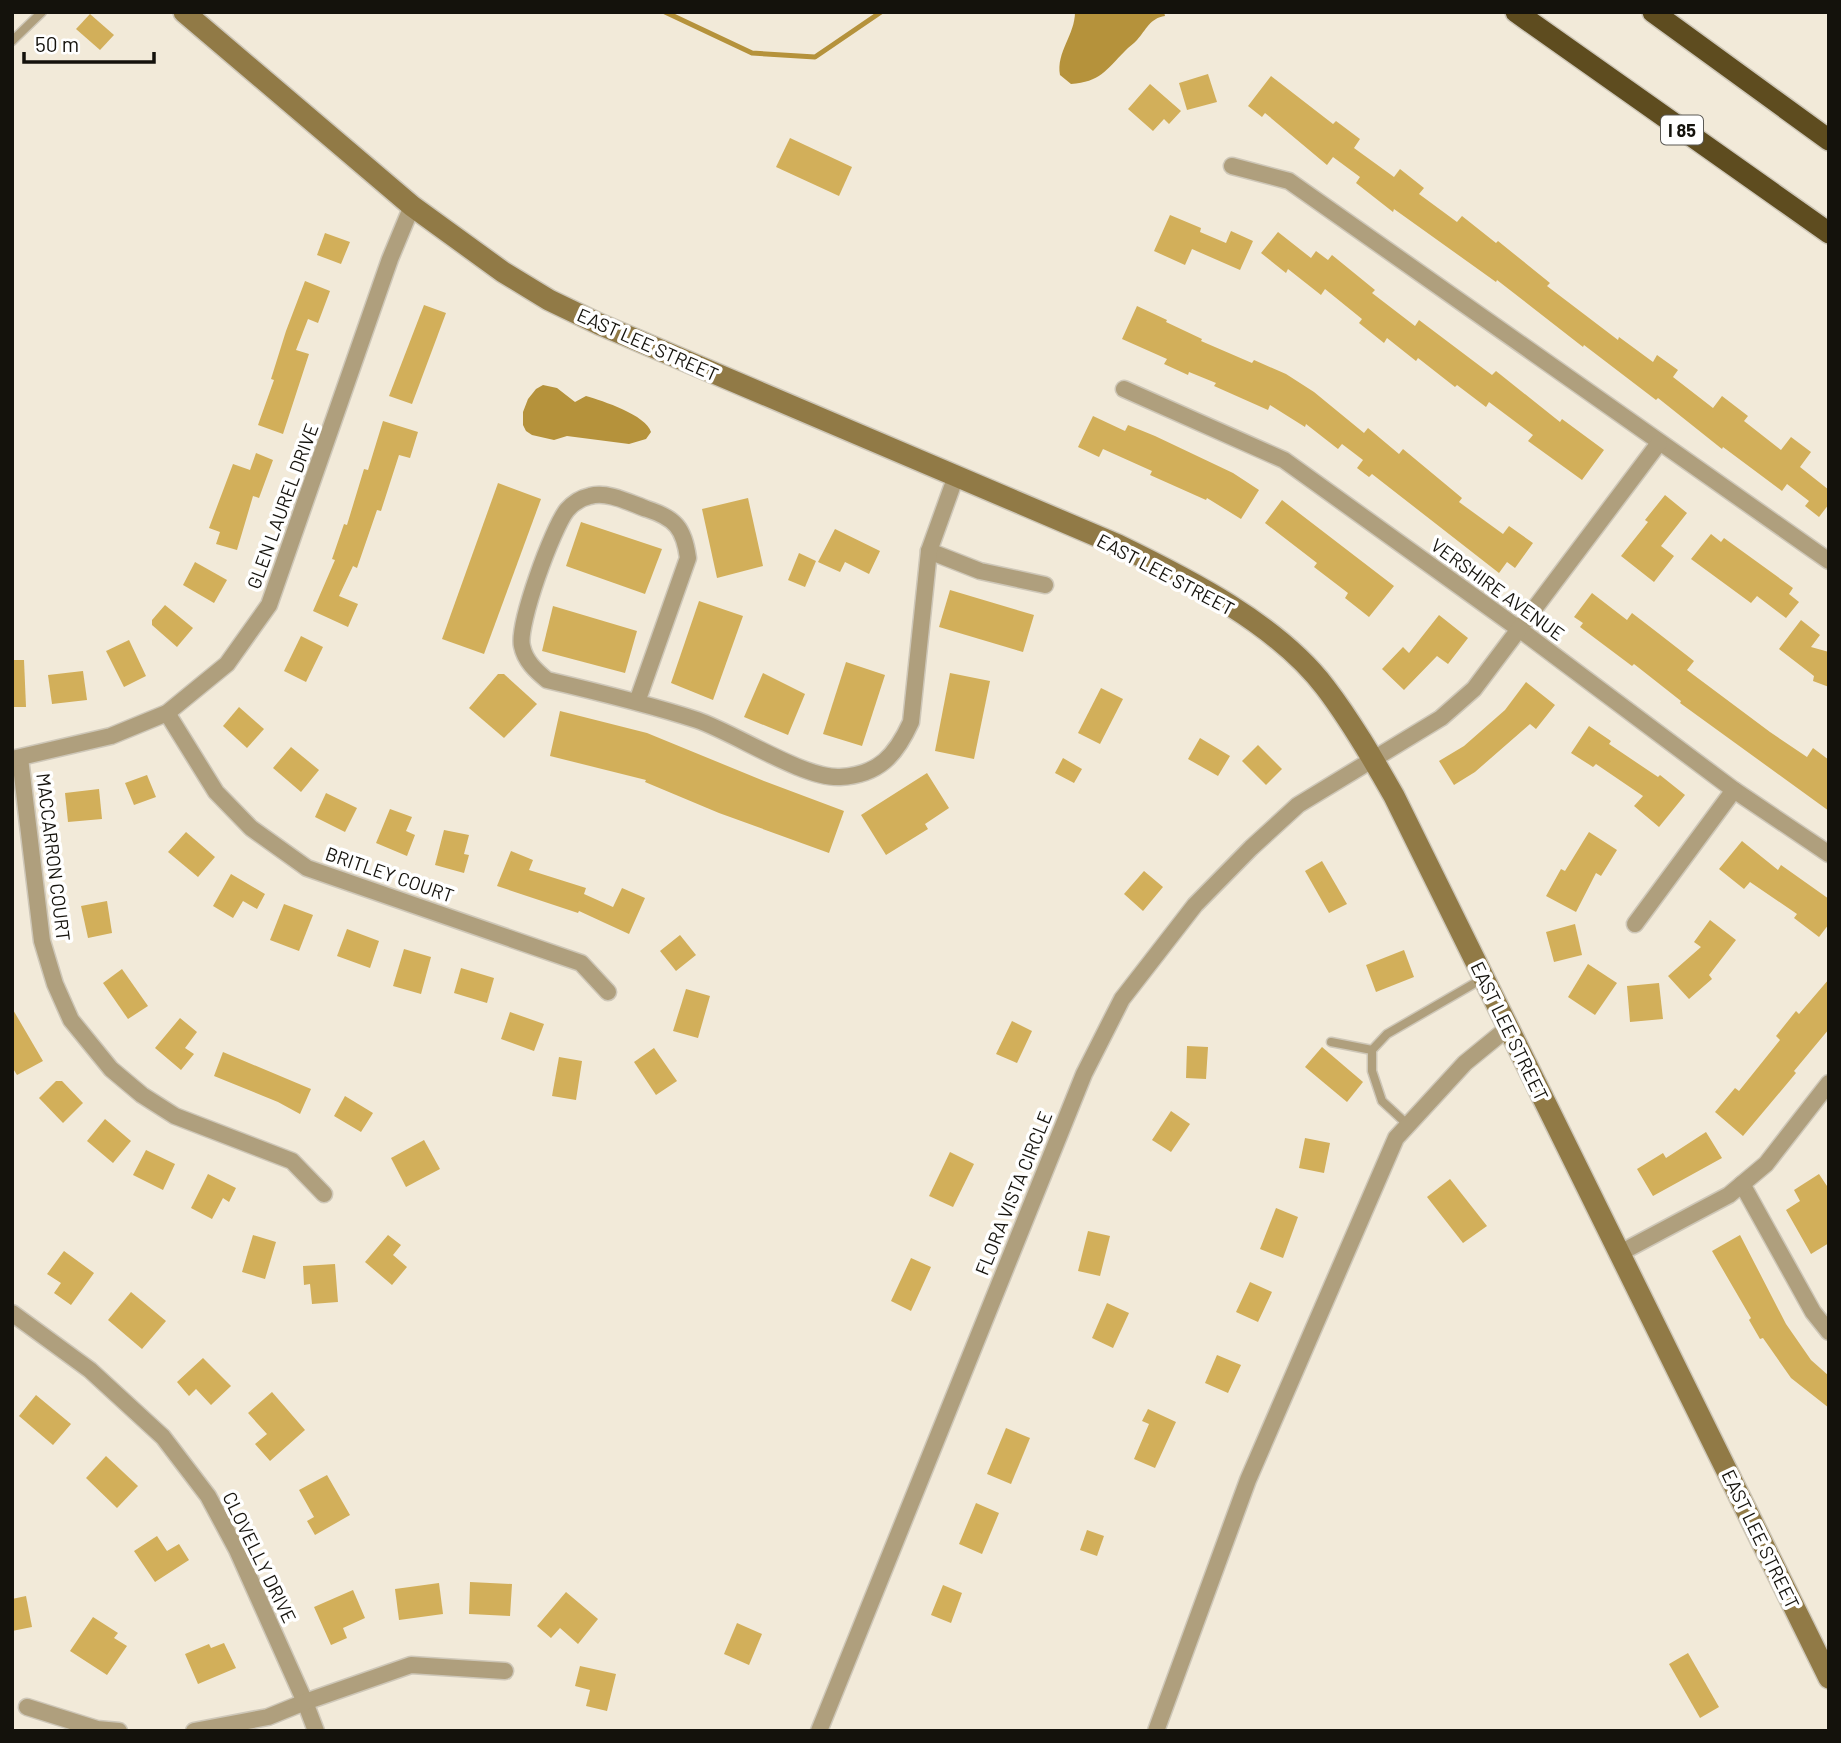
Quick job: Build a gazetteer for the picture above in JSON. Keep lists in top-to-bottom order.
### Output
{
  "streets": {
    "highway": ["I 85"],
    "street": [
      "EAST LEE STREET",
      "GLEN LAUREL DRIVE",
      "VERSHIRE AVENUE",
      "MACCARRON COURT",
      "BRITLEY COURT",
      "FLORA VISTA CIRCLE",
      "CLOVELLY DRIVE"
    ]
  },
  "crossings": [
    ["EAST LEE STREET", "GLEN LAUREL DRIVE"],
    ["EAST LEE STREET", "FLORA VISTA CIRCLE"],
    ["GLEN LAUREL DRIVE", "MACCARRON COURT"],
    ["GLEN LAUREL DRIVE", "BRITLEY COURT"],
    ["VERSHIRE AVENUE", "FLORA VISTA CIRCLE"]
  ],
  "scale_bar": "50 m"
}
